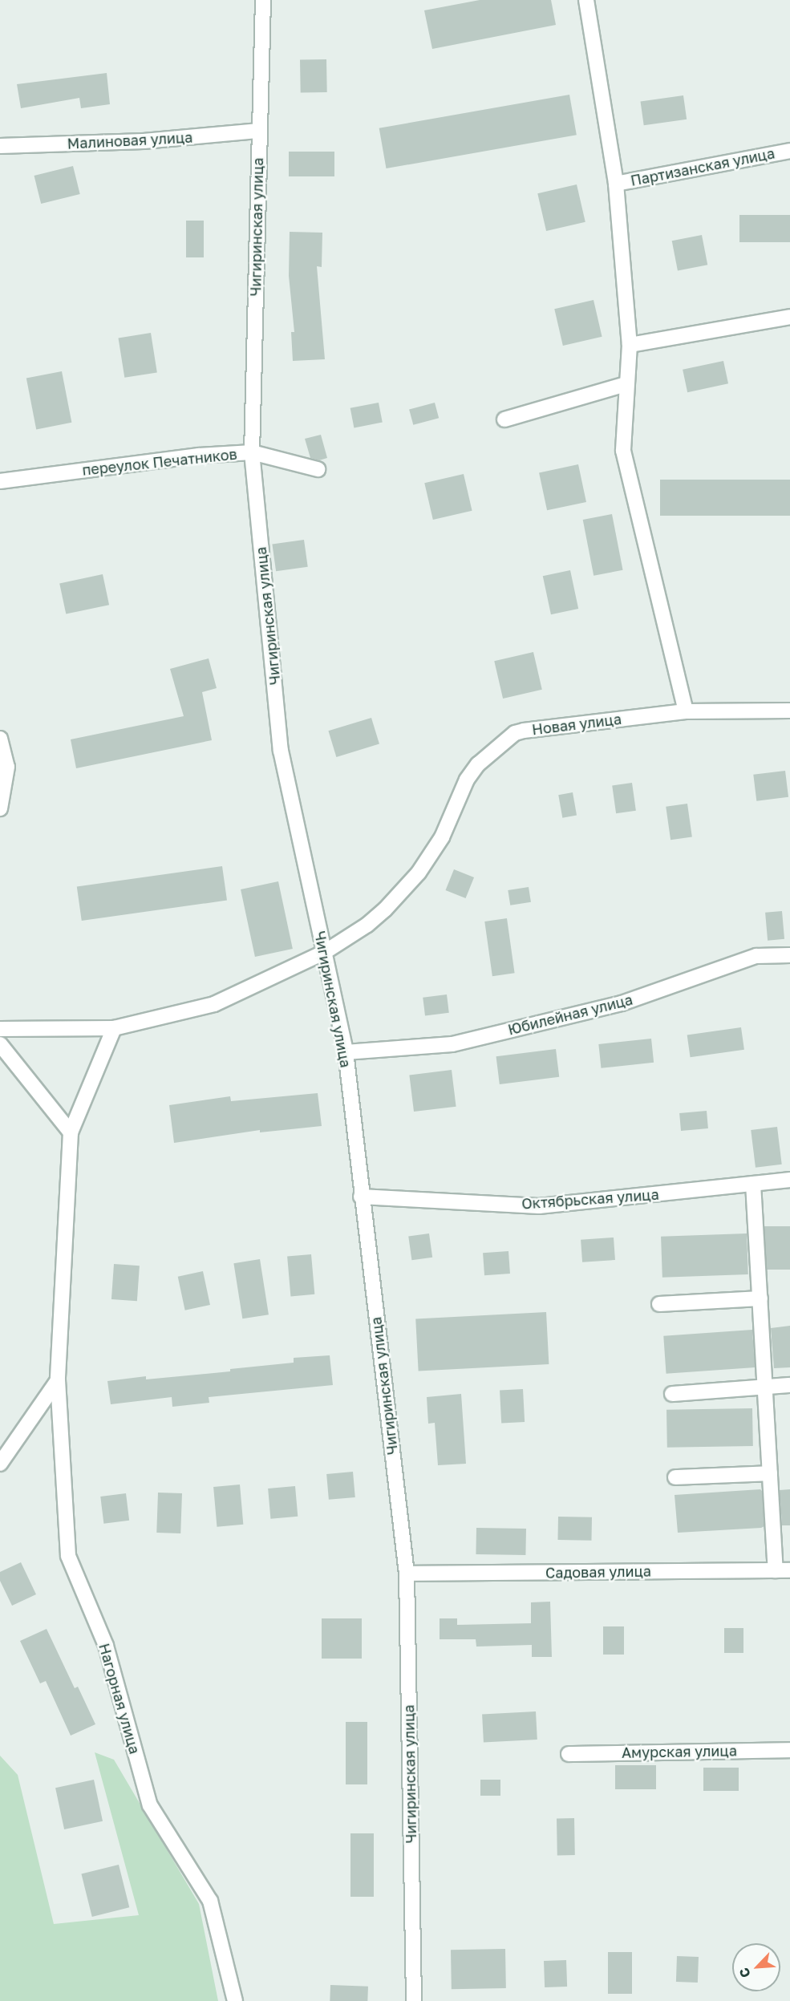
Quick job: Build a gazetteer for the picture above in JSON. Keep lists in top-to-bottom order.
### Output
{
  "streets": {
    "street": [
      "Малиновая улица",
      "Партизанская улица",
      "Чигиринская улица",
      "переулок Печатников",
      "Новая улица",
      "Юбилейная улица",
      "Октябрьская улица",
      "Садовая улица",
      "Нагорная улица",
      "Амурская улица"
    ]
  },
  "crossings": [
    ["Малиновая улица", "Чигиринская улица"],
    ["Чигиринская улица", "переулок Печатников"],
    ["Чигиринская улица", "Новая улица"],
    ["Чигиринская улица", "Юбилейная улица"],
    ["Чигиринская улица", "Октябрьская улица"],
    ["Чигиринская улица", "Садовая улица"],
    ["Новая улица", "Нагорная улица"]
  ],
  "north": "bottom left"
}
